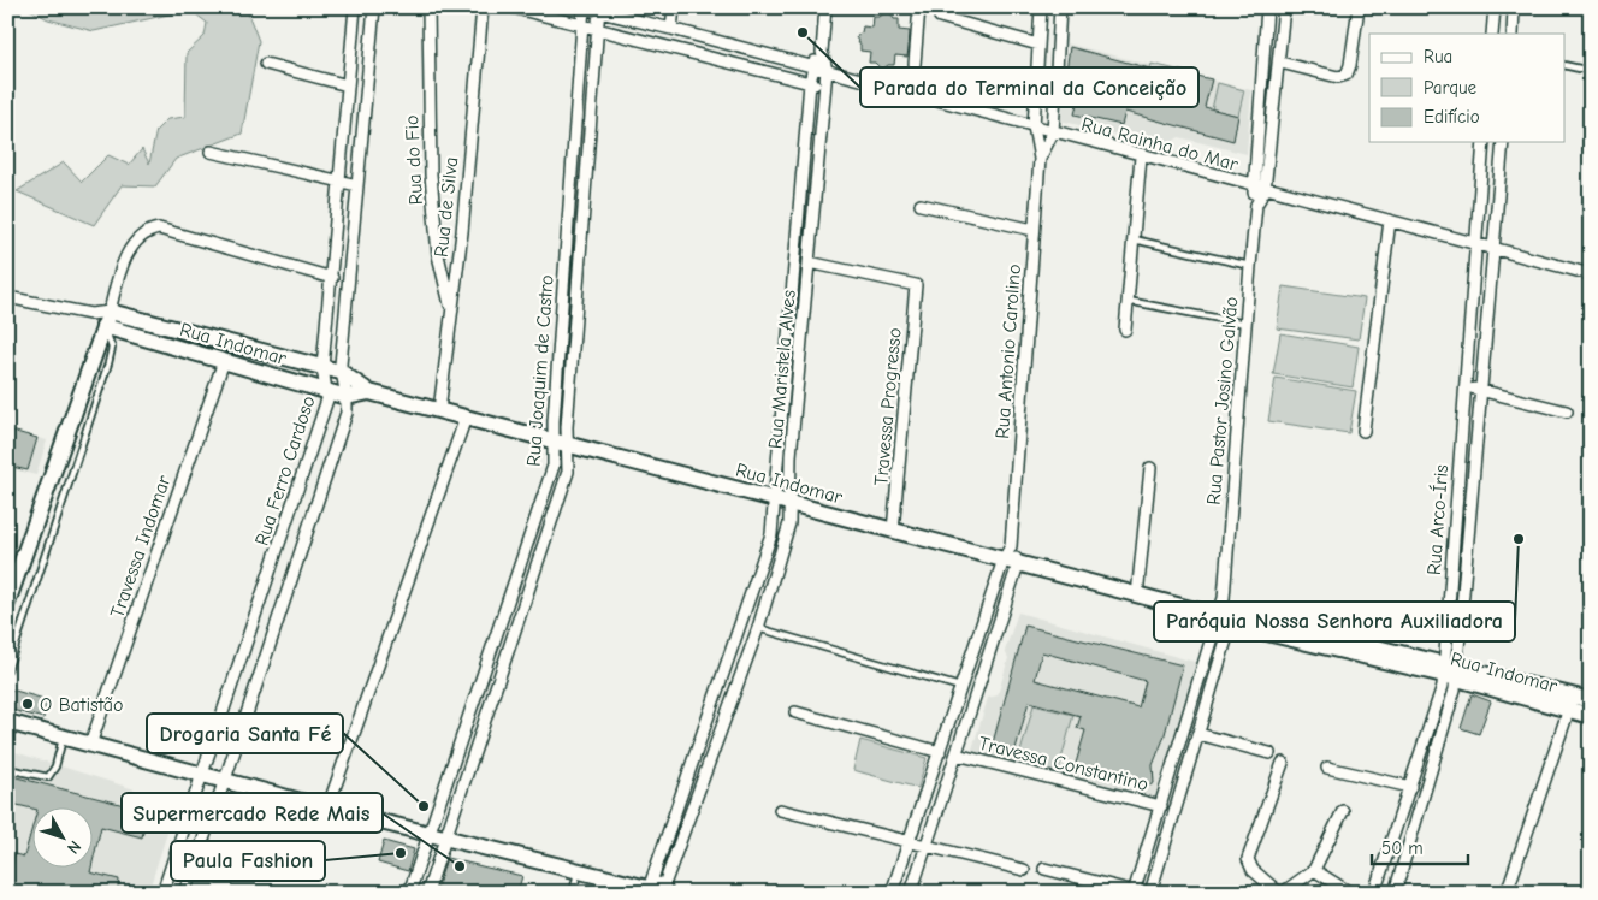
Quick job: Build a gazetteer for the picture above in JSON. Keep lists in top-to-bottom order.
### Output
{
  "streets": {
    "street": [
      "Rua Rainha do Mar",
      "Rua do Fio",
      "Rua de Silva",
      "Rua Indomar",
      "Rua Antonio Carolino",
      "Rua Maristela Alves",
      "Rua Joaquim de Castro",
      "Rua Pastor Josino Galvão",
      "Travessa Progresso",
      "Rua Ferro Cardoso",
      "Rua Arco-Íris",
      "Travessa Indomar",
      "Travessa Constantino"
    ]
  },
  "crossings": [
    ["Rua Rainha do Mar", "Rua Antonio Carolino"],
    ["Rua Rainha do Mar", "Rua Maristela Alves"],
    ["Rua Rainha do Mar", "Rua Joaquim de Castro"],
    ["Rua Rainha do Mar", "Rua Pastor Josino Galvão"],
    ["Rua Rainha do Mar", "Rua Arco-Íris"],
    ["Rua do Fio", "Rua de Silva"],
    ["Rua de Silva", "Rua Indomar"],
    ["Rua Indomar", "Rua Antonio Carolino"],
    ["Rua Indomar", "Rua Maristela Alves"],
    ["Rua Indomar", "Rua Joaquim de Castro"],
    ["Rua Indomar", "Rua Pastor Josino Galvão"],
    ["Rua Indomar", "Travessa Progresso"],
    ["Rua Indomar", "Rua Ferro Cardoso"],
    ["Rua Indomar", "Rua Arco-Íris"],
    ["Rua Indomar", "Travessa Indomar"],
    ["Rua Antonio Carolino", "Travessa Constantino"],
    ["Rua Maristela Alves", "Travessa Progresso"],
    ["Rua Pastor Josino Galvão", "Travessa Constantino"]
  ],
  "places": [
    "Parada do Terminal da Conceição",
    "Paróquia Nossa Senhora Auxiliadora",
    "O Batistão",
    "Drogaria Santa Fé",
    "Paula Fashion",
    "Supermercado Rede Mais"
  ],
  "legend": ["Rua", "Parque", "Edifício"],
  "scale_bar": "50 m",
  "north": "bottom right"
}
